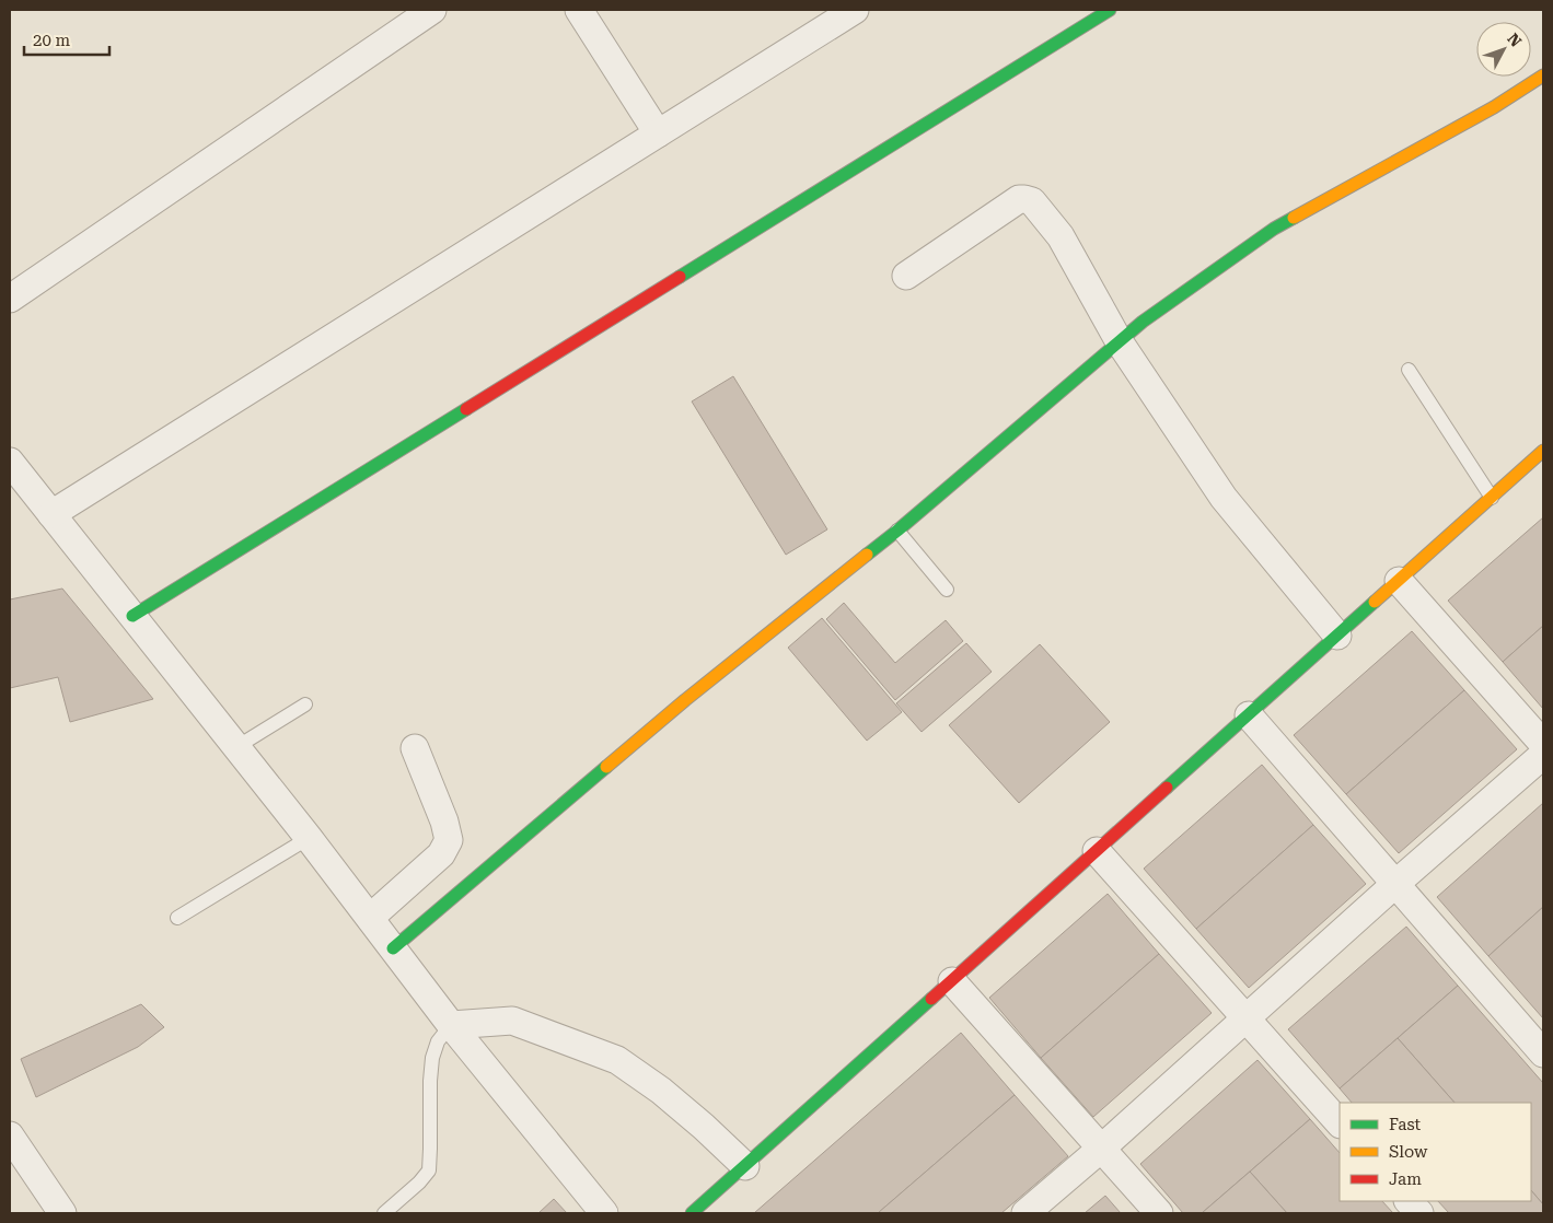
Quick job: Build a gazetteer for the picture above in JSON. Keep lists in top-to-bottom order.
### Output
{
  "legend": ["Fast", "Slow", "Jam"],
  "scale_bar": "20 m",
  "north": "top right"
}
